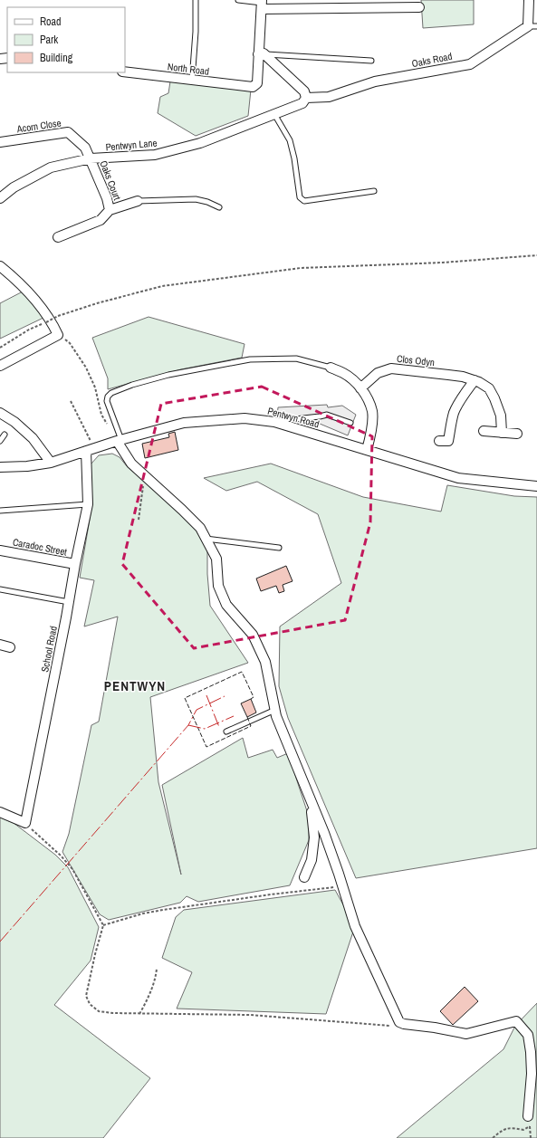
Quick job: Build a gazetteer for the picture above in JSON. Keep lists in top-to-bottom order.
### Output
{
  "streets": {
    "street": [
      "Oaks Road",
      "North Road",
      "Acorn Close",
      "Pentwyn Lane",
      "Oaks Court",
      "Clos Odyn",
      "Pentwyn Road",
      "Caradoc Street",
      "School Road"
    ]
  },
  "crossings": [
    ["Oaks Road", "Pentwyn Lane"],
    ["Acorn Close", "Pentwyn Lane"],
    ["Acorn Close", "Oaks Court"],
    ["Pentwyn Lane", "Oaks Court"],
    ["Pentwyn Road", "School Road"],
    ["Caradoc Street", "School Road"]
  ],
  "districts": ["PENTWYN"],
  "legend": ["Road", "Park", "Building"]
}
